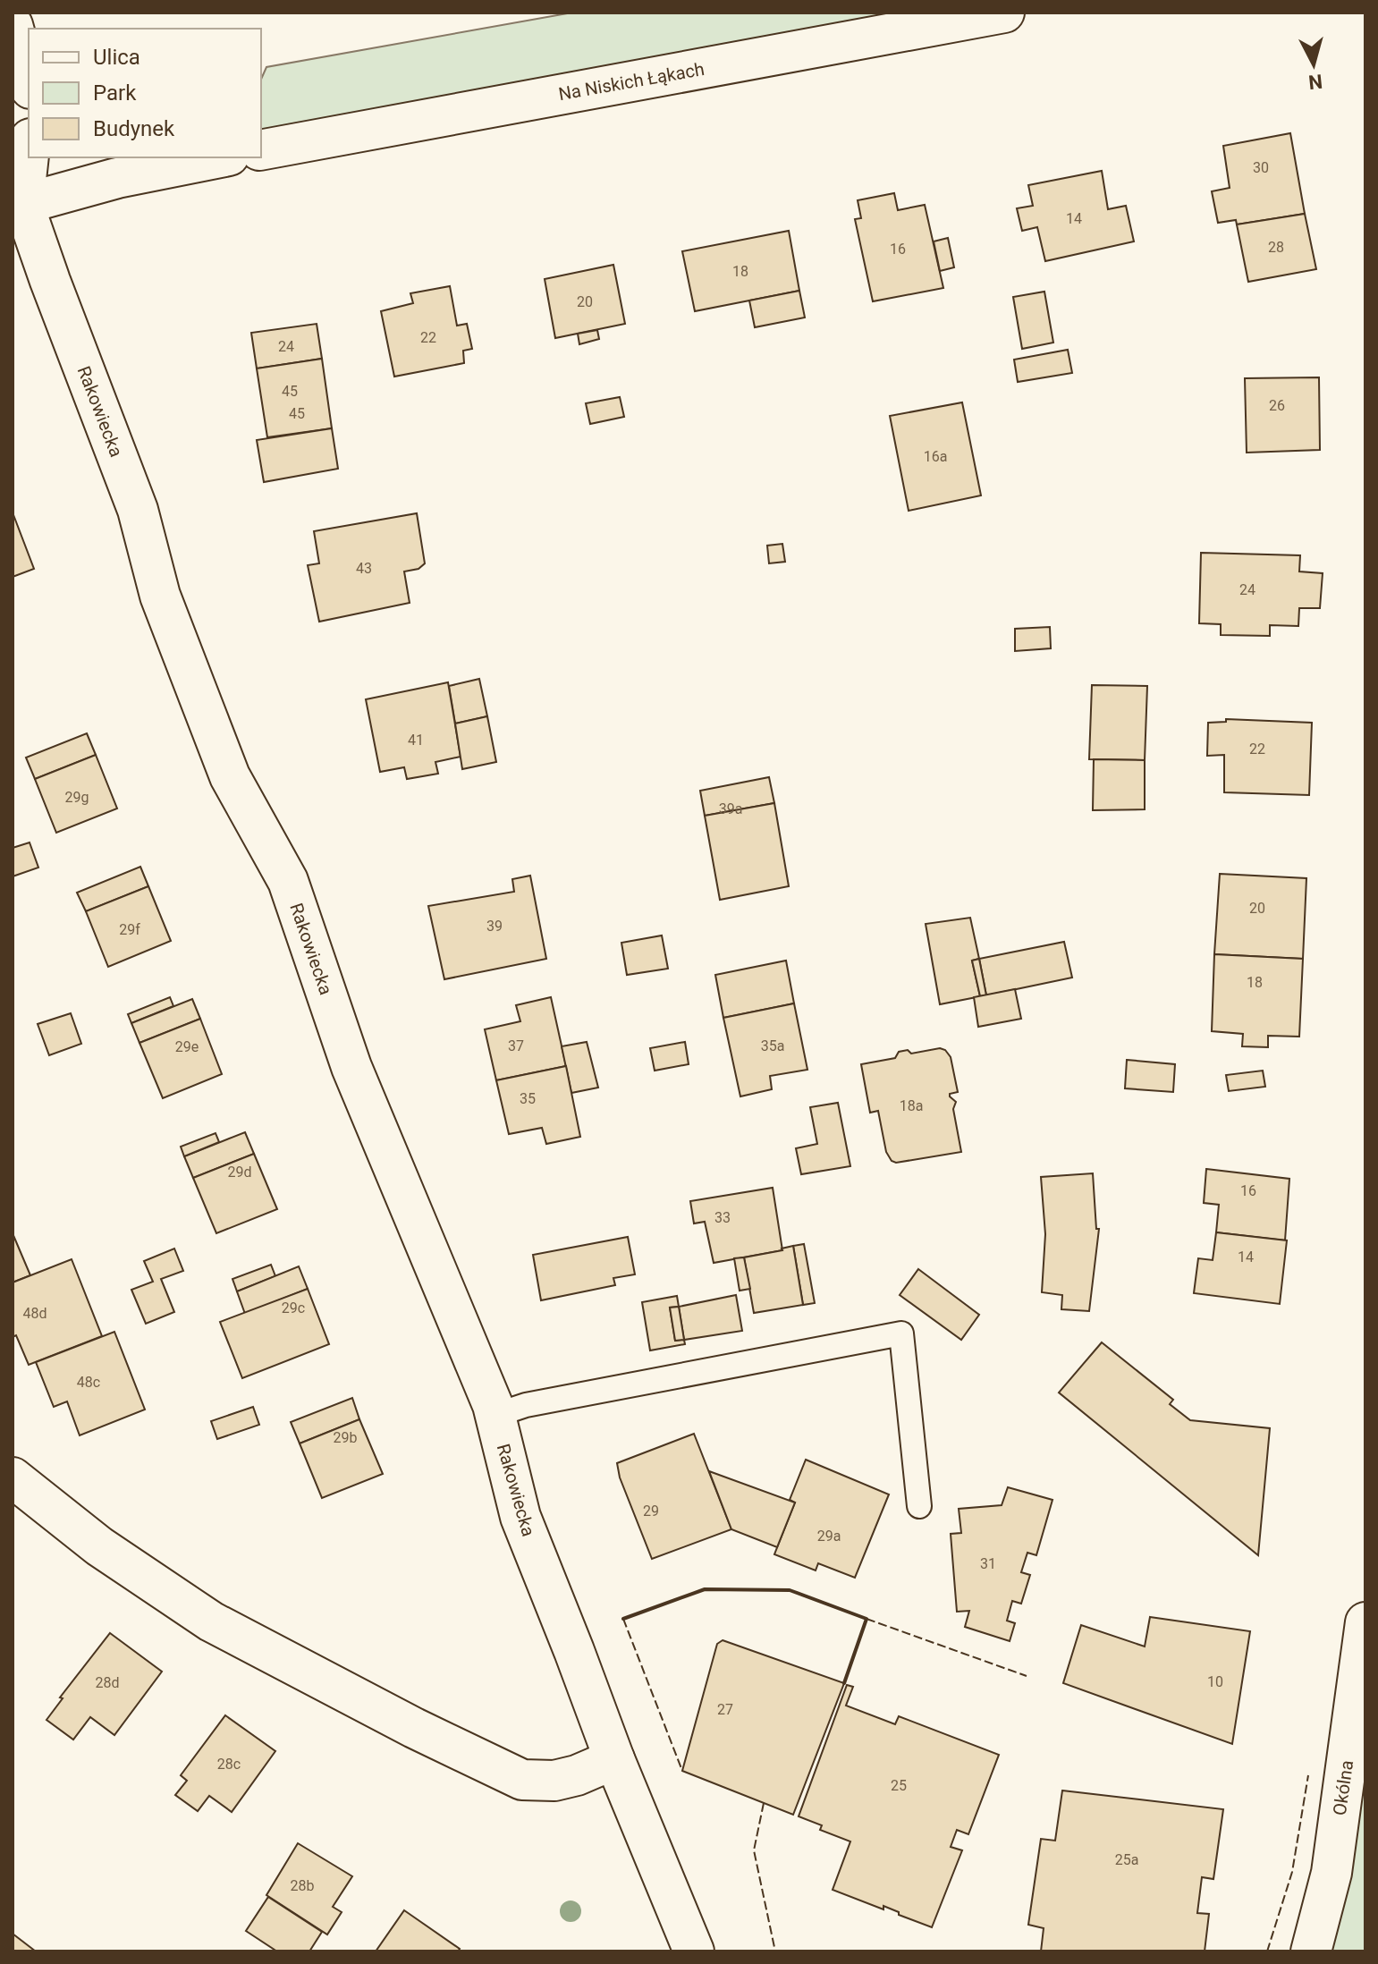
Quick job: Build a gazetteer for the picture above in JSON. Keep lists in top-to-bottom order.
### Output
{
  "streets": {
    "street": ["Na Niskich Łąkach", "Rakowiecka", "Okólna"]
  },
  "house_numbers": [
    "30",
    "14",
    "28",
    "16",
    "18",
    "20",
    "22",
    "24",
    "45",
    "26",
    "45",
    "16a",
    "43",
    "24",
    "41",
    "22",
    "29g",
    "39a",
    "20",
    "39",
    "29f",
    "18",
    "37",
    "35a",
    "29e",
    "35",
    "18a",
    "29d",
    "16",
    "33",
    "14",
    "29c",
    "48d",
    "48c",
    "29b",
    "29",
    "29a",
    "31",
    "10",
    "28d",
    "27",
    "28c",
    "25",
    "25a",
    "28b"
  ],
  "legend": ["Ulica", "Park", "Budynek"],
  "north": "bottom"
}
